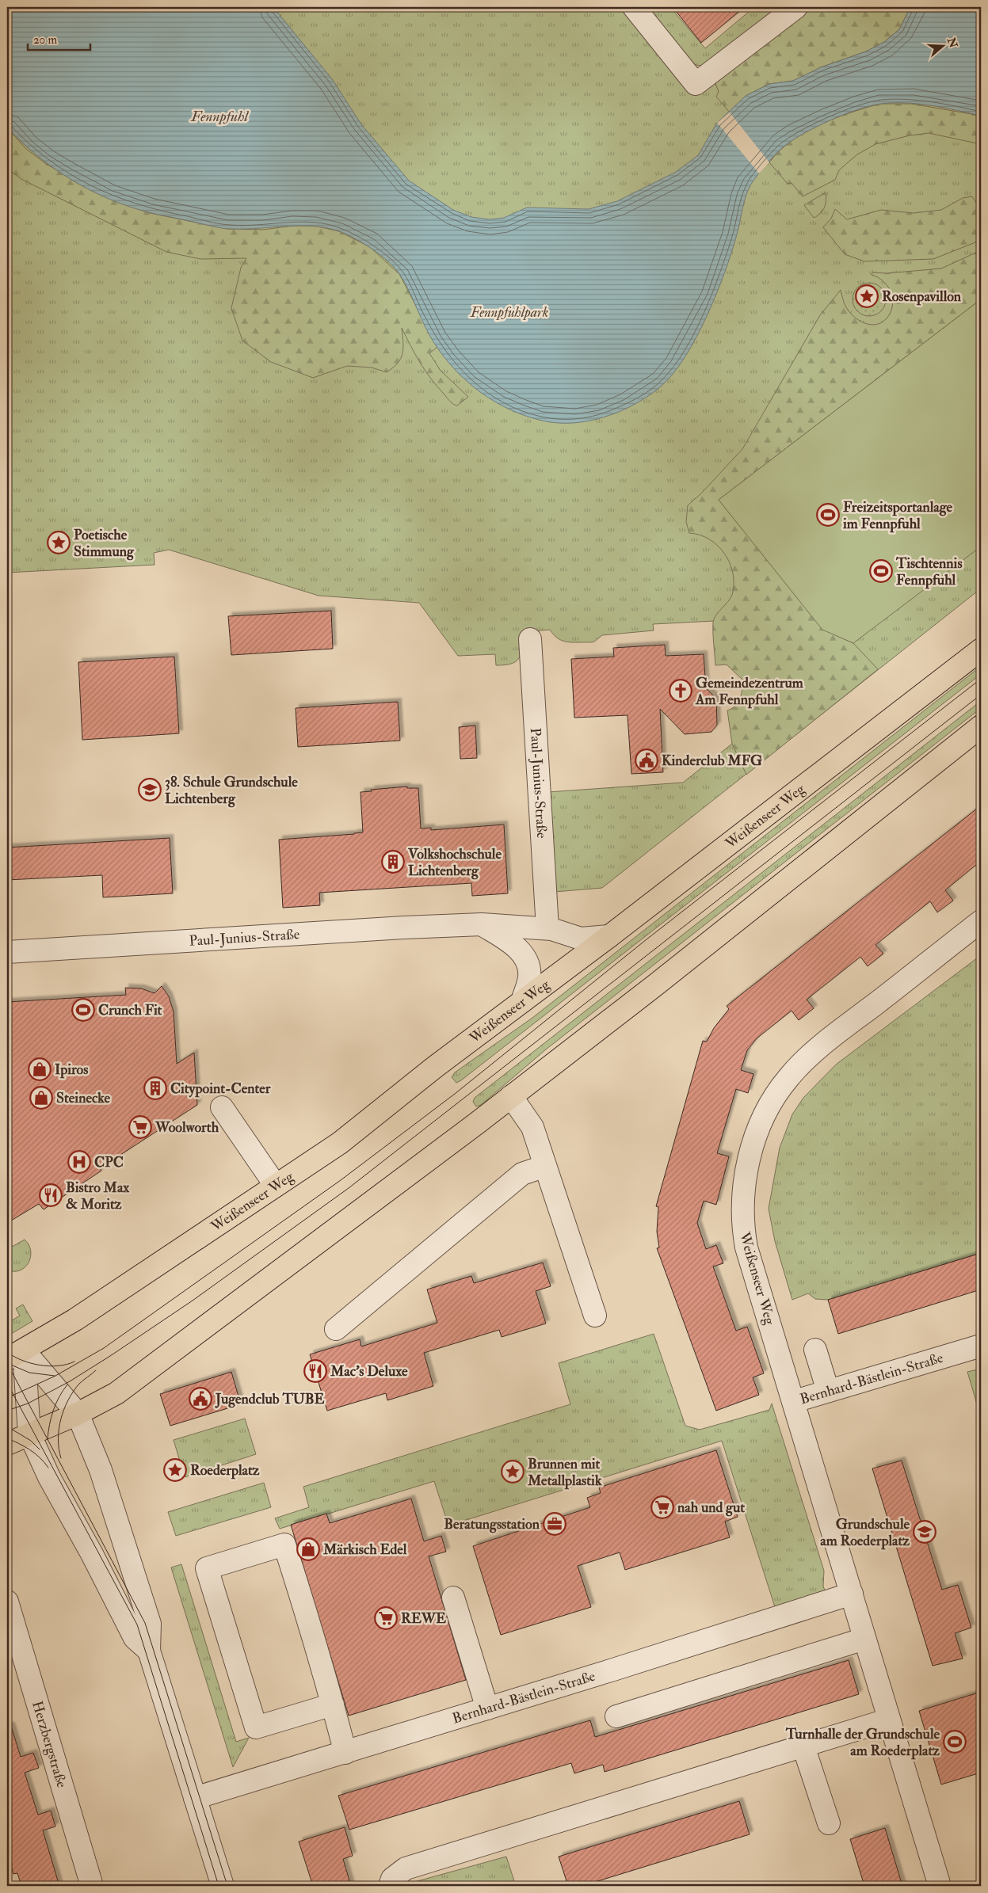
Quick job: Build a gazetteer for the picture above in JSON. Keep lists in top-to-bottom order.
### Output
{
  "streets": {
    "main road": ["Weißenseer Weg"],
    "street": ["Paul-Junius-Straße", "Bernhard-Bästlein-Straße", "Herzbergstraße"]
  },
  "crossings": [
    ["Paul-Junius-Straße", "Weißenseer Weg"],
    ["Weißenseer Weg", "Bernhard-Bästlein-Straße"]
  ],
  "water": ["Fennpfuhl"],
  "parks": ["Fennpfuhlpark"],
  "places": {
    "place": [
      "Rosenpavillon",
      "Poetische Stimmung",
      "Roederplatz",
      "Brunnen mit Metallplastik"
    ],
    "sports": [
      "Freizeitsportanlage im Fennpfuhl",
      "Tischtennis Fennpfuhl",
      "Crunch Fit",
      "Turnhalle der Grundschule am Roederplatz"
    ],
    "church": ["Gemeindezentrum Am Fennpfuhl"],
    "public building": ["Kinderclub MFG", "Jugendclub TUBE"],
    "school or university": ["38. Schule Grundschule Lichtenberg", "Grundschule am Roederplatz"],
    "building": ["Volkshochschule Lichtenberg", "Citypoint-Center"],
    "shop": ["Ipiros", "Steinecke", "Märkisch Edel"],
    "supermarket": ["Woolworth", "nah und gut", "REWE"],
    "hospital": ["CPC"],
    "restaurant": ["Bistro Max & Moritz", "Mac's Deluxe"],
    "office": ["Beratungsstation"]
  },
  "scale_bar": "20 m",
  "north": "right"
}
